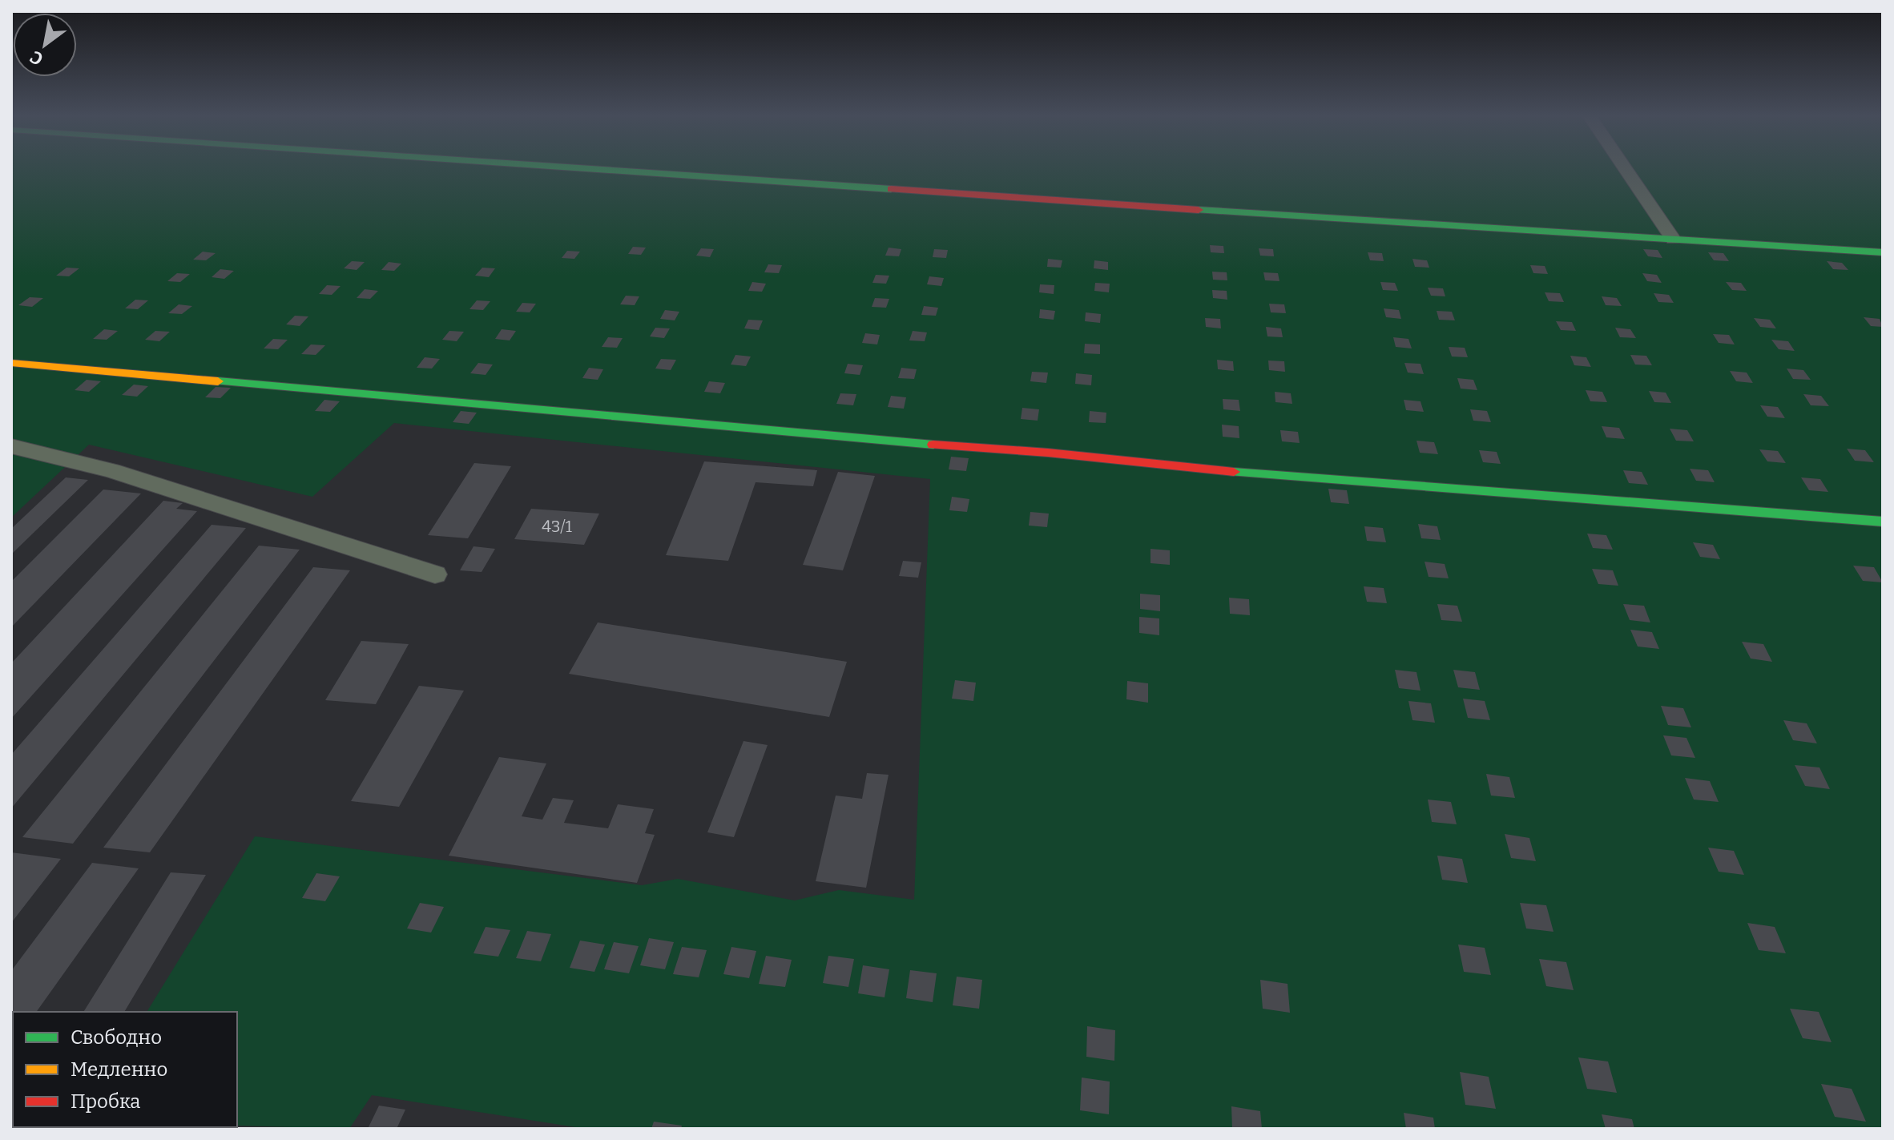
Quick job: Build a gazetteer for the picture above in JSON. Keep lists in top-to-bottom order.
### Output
{
  "house_numbers": ["43/1"],
  "legend": ["Свободно", "Медленно", "Пробка"],
  "north": "bottom left"
}
